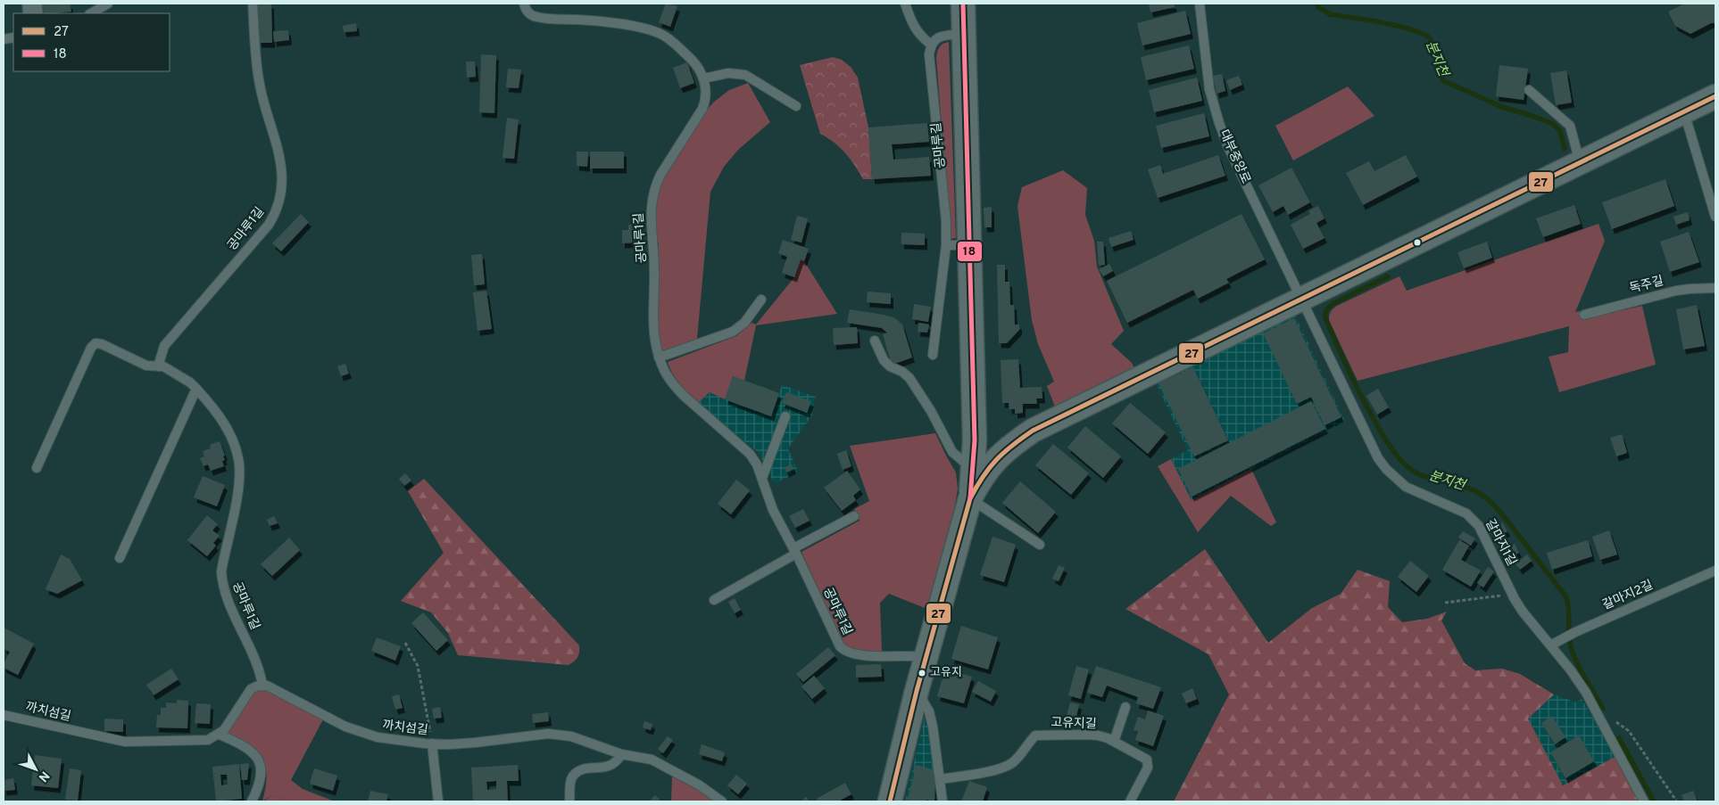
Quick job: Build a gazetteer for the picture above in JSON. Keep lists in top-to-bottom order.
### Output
{
  "streets": {
    "lane": [
      "공마루길",
      "대부중앙로",
      "공마루1길",
      "독주길",
      "갈마지1길",
      "갈마지2길",
      "까치섬길",
      "고유지길"
    ]
  },
  "crossings": [
    ["대부중앙로", "갈마지1길"],
    ["공마루1길", "까치섬길"],
    ["갈마지1길", "갈마지2길"]
  ],
  "water": ["분지천"],
  "places": ["고유지"],
  "lines": ["transit line 18", "transit line 27"],
  "legend": ["27", "18"],
  "north": "bottom right"
}
